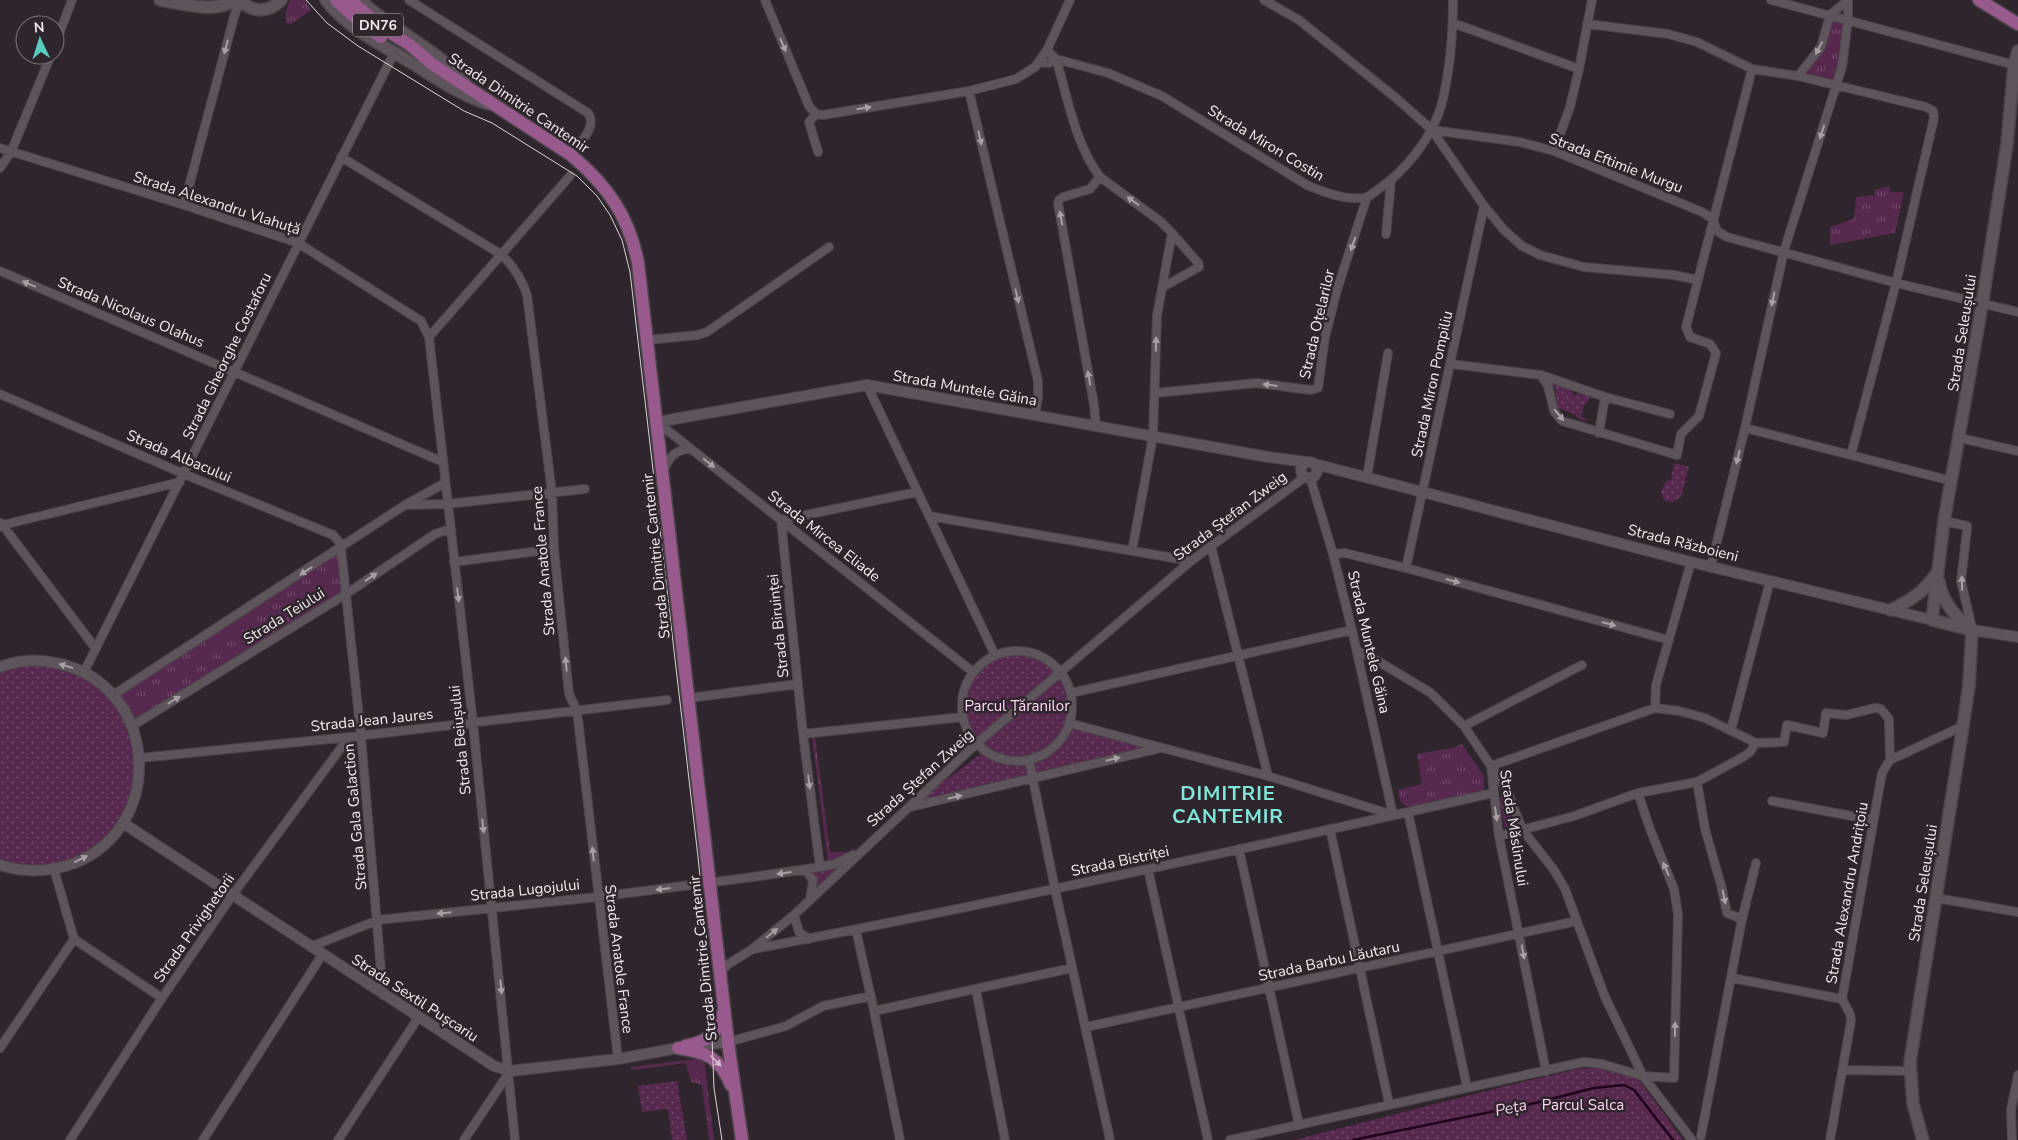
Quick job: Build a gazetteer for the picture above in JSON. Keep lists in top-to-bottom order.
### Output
{
  "streets": {
    "main road": [
      "DN76",
      "Strada Dimitrie Cantemir",
      "Strada Seleușului",
      "Strada Războieni"
    ],
    "street": [
      "Strada Miron Costin",
      "Strada Eftimie Murgu",
      "Strada Alexandru Vlahuță",
      "Strada Nicolaus Olahus",
      "Strada Oțelarilor",
      "Strada Gheorghe Costaforu",
      "Strada Miron Pompiliu",
      "Strada Muntele Găina",
      "Strada Albacului",
      "Strada Ștefan Zweig",
      "Strada Mircea Eliade",
      "Strada Anatole France",
      "Strada Teiului",
      "Strada Biruinței",
      "Strada Jean Jaures",
      "Strada Beiușului",
      "Strada Gala Galaction",
      "Strada Măslinului",
      "Strada Bistriței",
      "Strada Lugojului",
      "Strada Alexandru Andrițoiu",
      "Strada Privighetorii",
      "Strada Barbu Lăutaru",
      "Strada Sextil Pușcariu"
    ]
  },
  "crossings": [
    ["Strada Dimitrie Cantemir", "Strada Muntele Găina"],
    ["Strada Dimitrie Cantemir", "Strada Ștefan Zweig"],
    ["Strada Dimitrie Cantemir", "Strada Mircea Eliade"],
    ["Strada Dimitrie Cantemir", "Strada Lugojului"],
    ["Strada Dimitrie Cantemir", "Strada Sextil Pușcariu"],
    ["Strada Miron Costin", "Strada Oțelarilor"],
    ["Strada Eftimie Murgu", "Strada Seleușului"],
    ["Strada Alexandru Vlahuță", "Strada Gheorghe Costaforu"],
    ["Strada Alexandru Vlahuță", "Strada Beiușului"],
    ["Strada Nicolaus Olahus", "Strada Gheorghe Costaforu"],
    ["Strada Nicolaus Olahus", "Strada Beiușului"],
    ["Strada Seleușului", "Strada Războieni"],
    ["Strada Gheorghe Costaforu", "Strada Albacului"],
    ["Strada Gheorghe Costaforu", "Strada Anatole France"],
    ["Strada Miron Pompiliu", "Strada Războieni"],
    ["Strada Muntele Găina", "Strada Ștefan Zweig"],
    ["Strada Muntele Găina", "Strada Mircea Eliade"],
    ["Strada Muntele Găina", "Strada Războieni"],
    ["Strada Muntele Găina", "Strada Măslinului"],
    ["Strada Muntele Găina", "Strada Bistriței"],
    ["Strada Albacului", "Strada Teiului"],
    ["Strada Albacului", "Strada Gala Galaction"],
    ["Strada Ștefan Zweig", "Strada Războieni"],
    ["Strada Ștefan Zweig", "Strada Bistriței"],
    ["Strada Ștefan Zweig", "Strada Lugojului"],
    ["Strada Mircea Eliade", "Strada Biruinței"],
    ["Strada Anatole France", "Strada Jean Jaures"],
    ["Strada Anatole France", "Strada Lugojului"],
    ["Strada Anatole France", "Strada Sextil Pușcariu"],
    ["Strada Teiului", "Strada Beiușului"],
    ["Strada Teiului", "Strada Gala Galaction"],
    ["Strada Biruinței", "Strada Lugojului"],
    ["Strada Jean Jaures", "Strada Beiușului"],
    ["Strada Jean Jaures", "Strada Gala Galaction"],
    ["Strada Jean Jaures", "Strada Privighetorii"],
    ["Strada Beiușului", "Strada Lugojului"],
    ["Strada Beiușului", "Strada Sextil Pușcariu"],
    ["Strada Gala Galaction", "Strada Lugojului"],
    ["Strada Gala Galaction", "Strada Sextil Pușcariu"],
    ["Strada Măslinului", "Strada Bistriței"],
    ["Strada Măslinului", "Strada Barbu Lăutaru"],
    ["Strada Lugojului", "Strada Sextil Pușcariu"],
    ["Strada Privighetorii", "Strada Sextil Pușcariu"]
  ],
  "one_way": [
    "Strada Nicolaus Olahus",
    "Strada Biruinței",
    "Strada Beiușului",
    "Strada Lugojului"
  ],
  "districts": ["DIMITRIE CANTEMIR"],
  "water": ["Peța"],
  "parks": ["Parcul Țăranilor", "Parcul Salca"],
  "north": "top"
}
